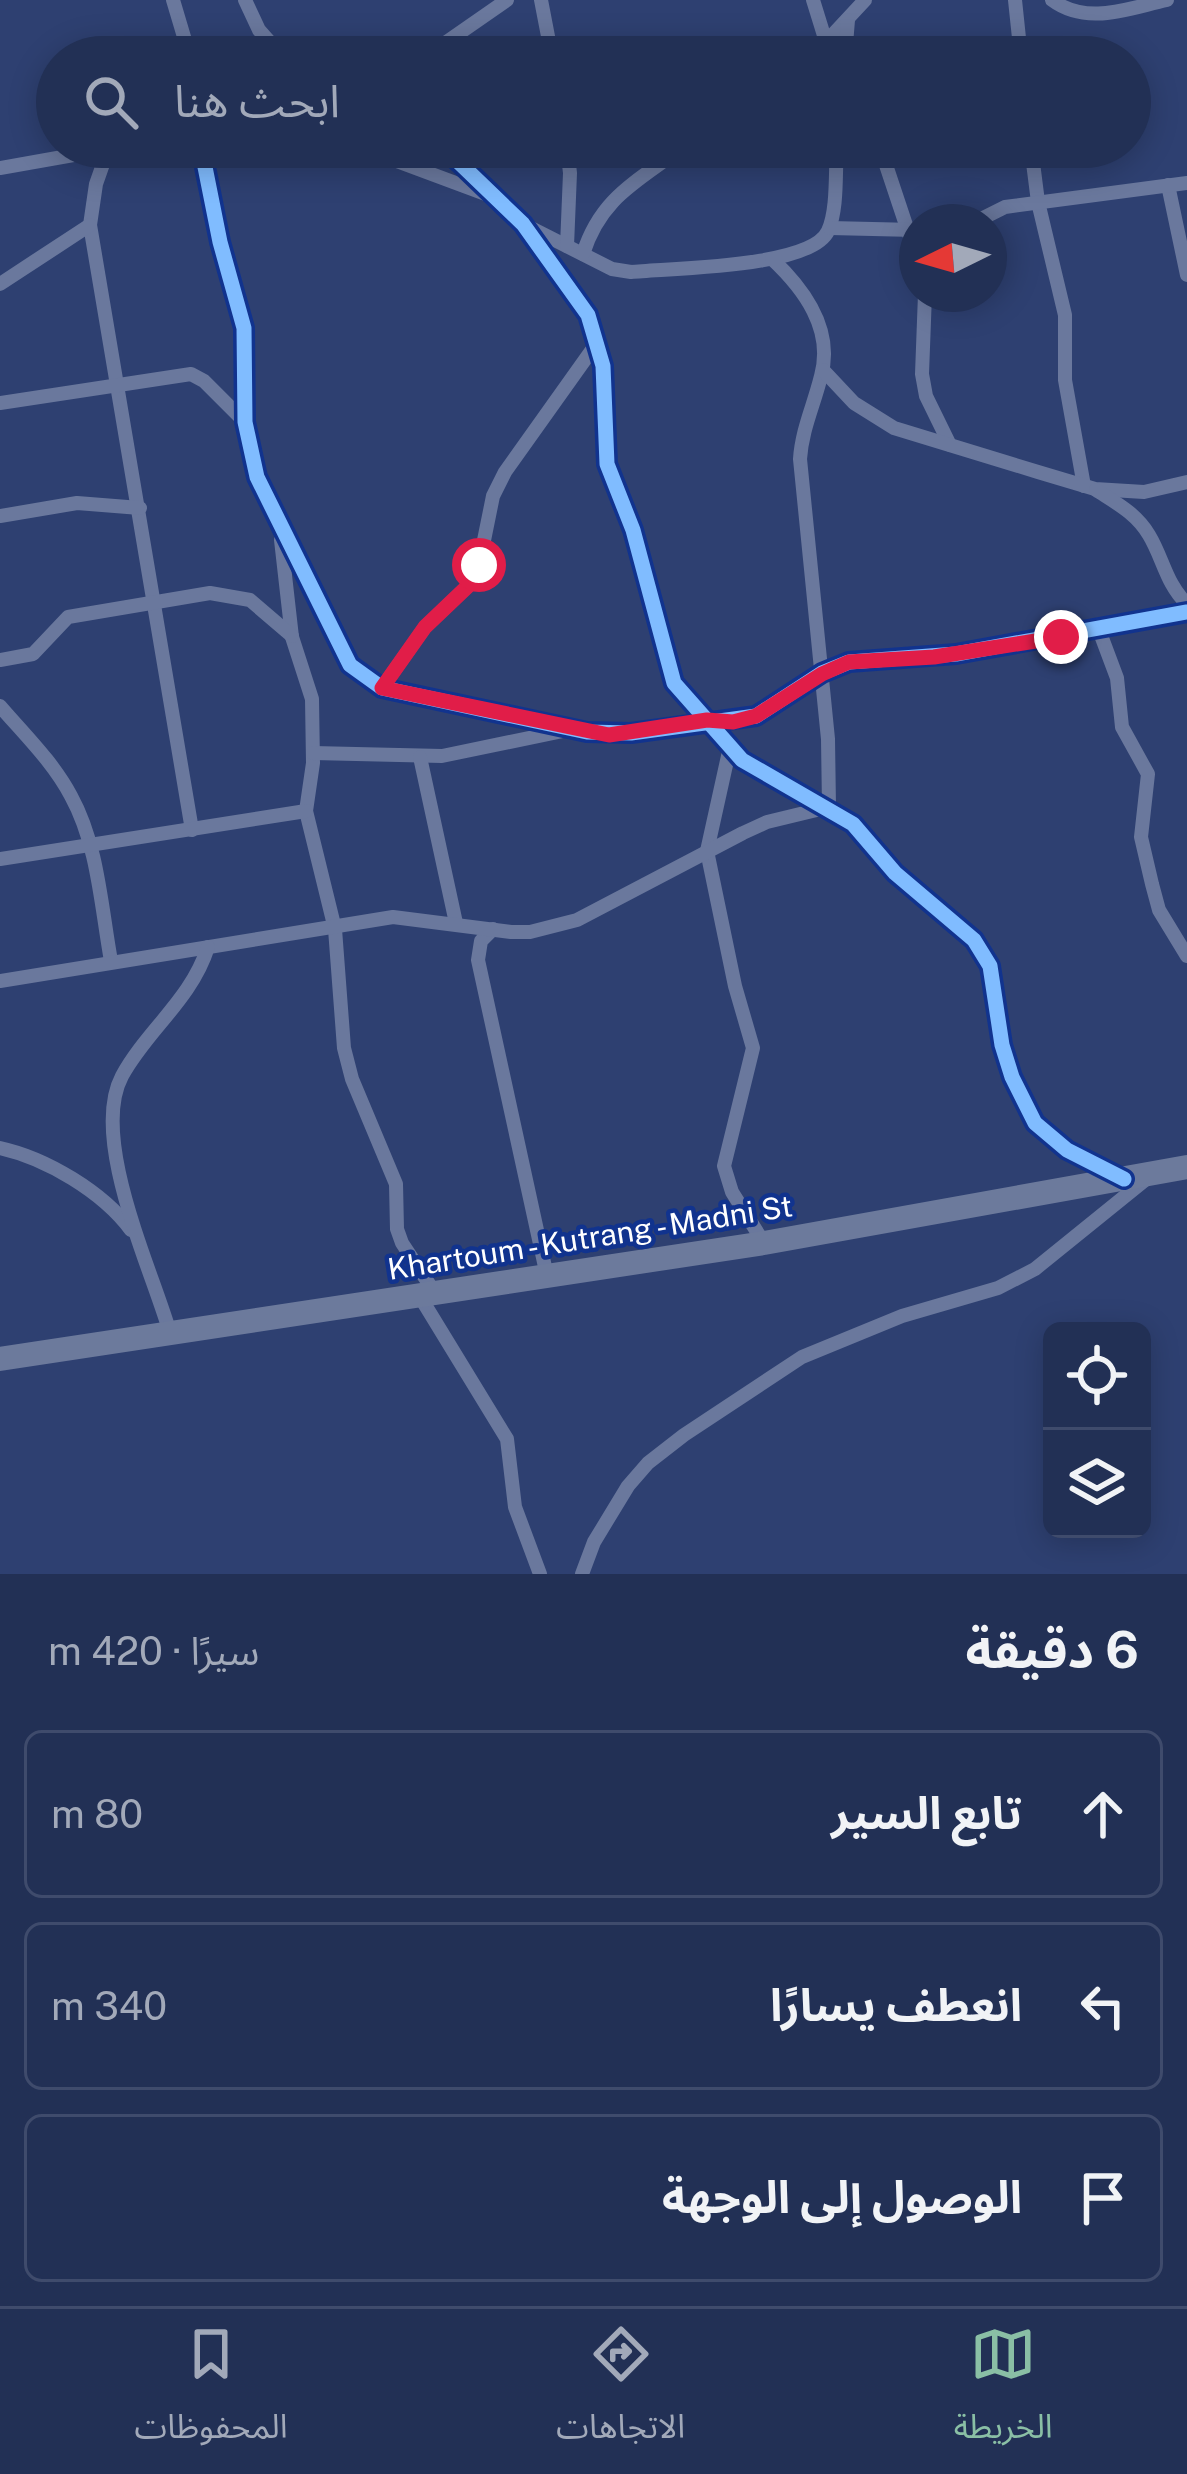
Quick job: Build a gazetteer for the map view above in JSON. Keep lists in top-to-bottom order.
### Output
{
  "streets": {
    "highway": ["Khartoum - Kutrang - Madni St"]
  },
  "north": "left",
  "page": {
    "search": "ابحث هنا",
    "heading": ["6 دقيقة", "سيرًا · 420 m"],
    "list": [
      ["تابع السير", "80 m"],
      ["انعطف يسارًا", "340 m"],
      "الوصول إلى الوجهة"
    ],
    "nav": ["الخريطة", "الاتجاهات", "المحفوظات"]
  }
}
